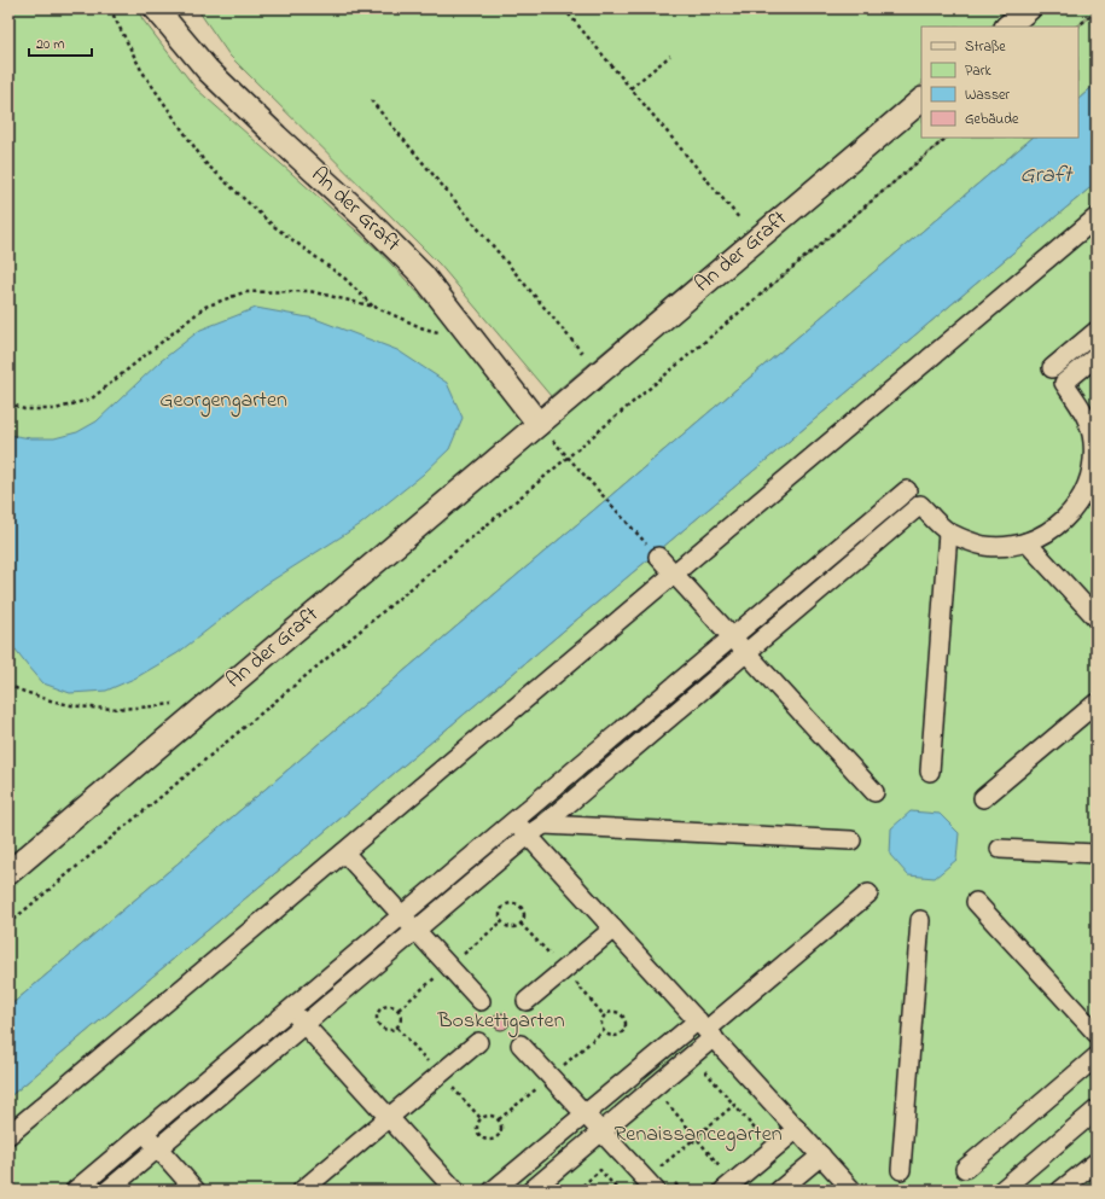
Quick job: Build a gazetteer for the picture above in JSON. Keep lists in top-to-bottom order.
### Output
{
  "streets": {
    "street": ["An der Graft"]
  },
  "water": ["Graft"],
  "parks": ["Georgengarten", "Boskettgarten", "Renaissancegarten"],
  "legend": [
    "Straße",
    "Park",
    "Wasser",
    "Gebäude"
  ],
  "scale_bar": "20 m"
}
